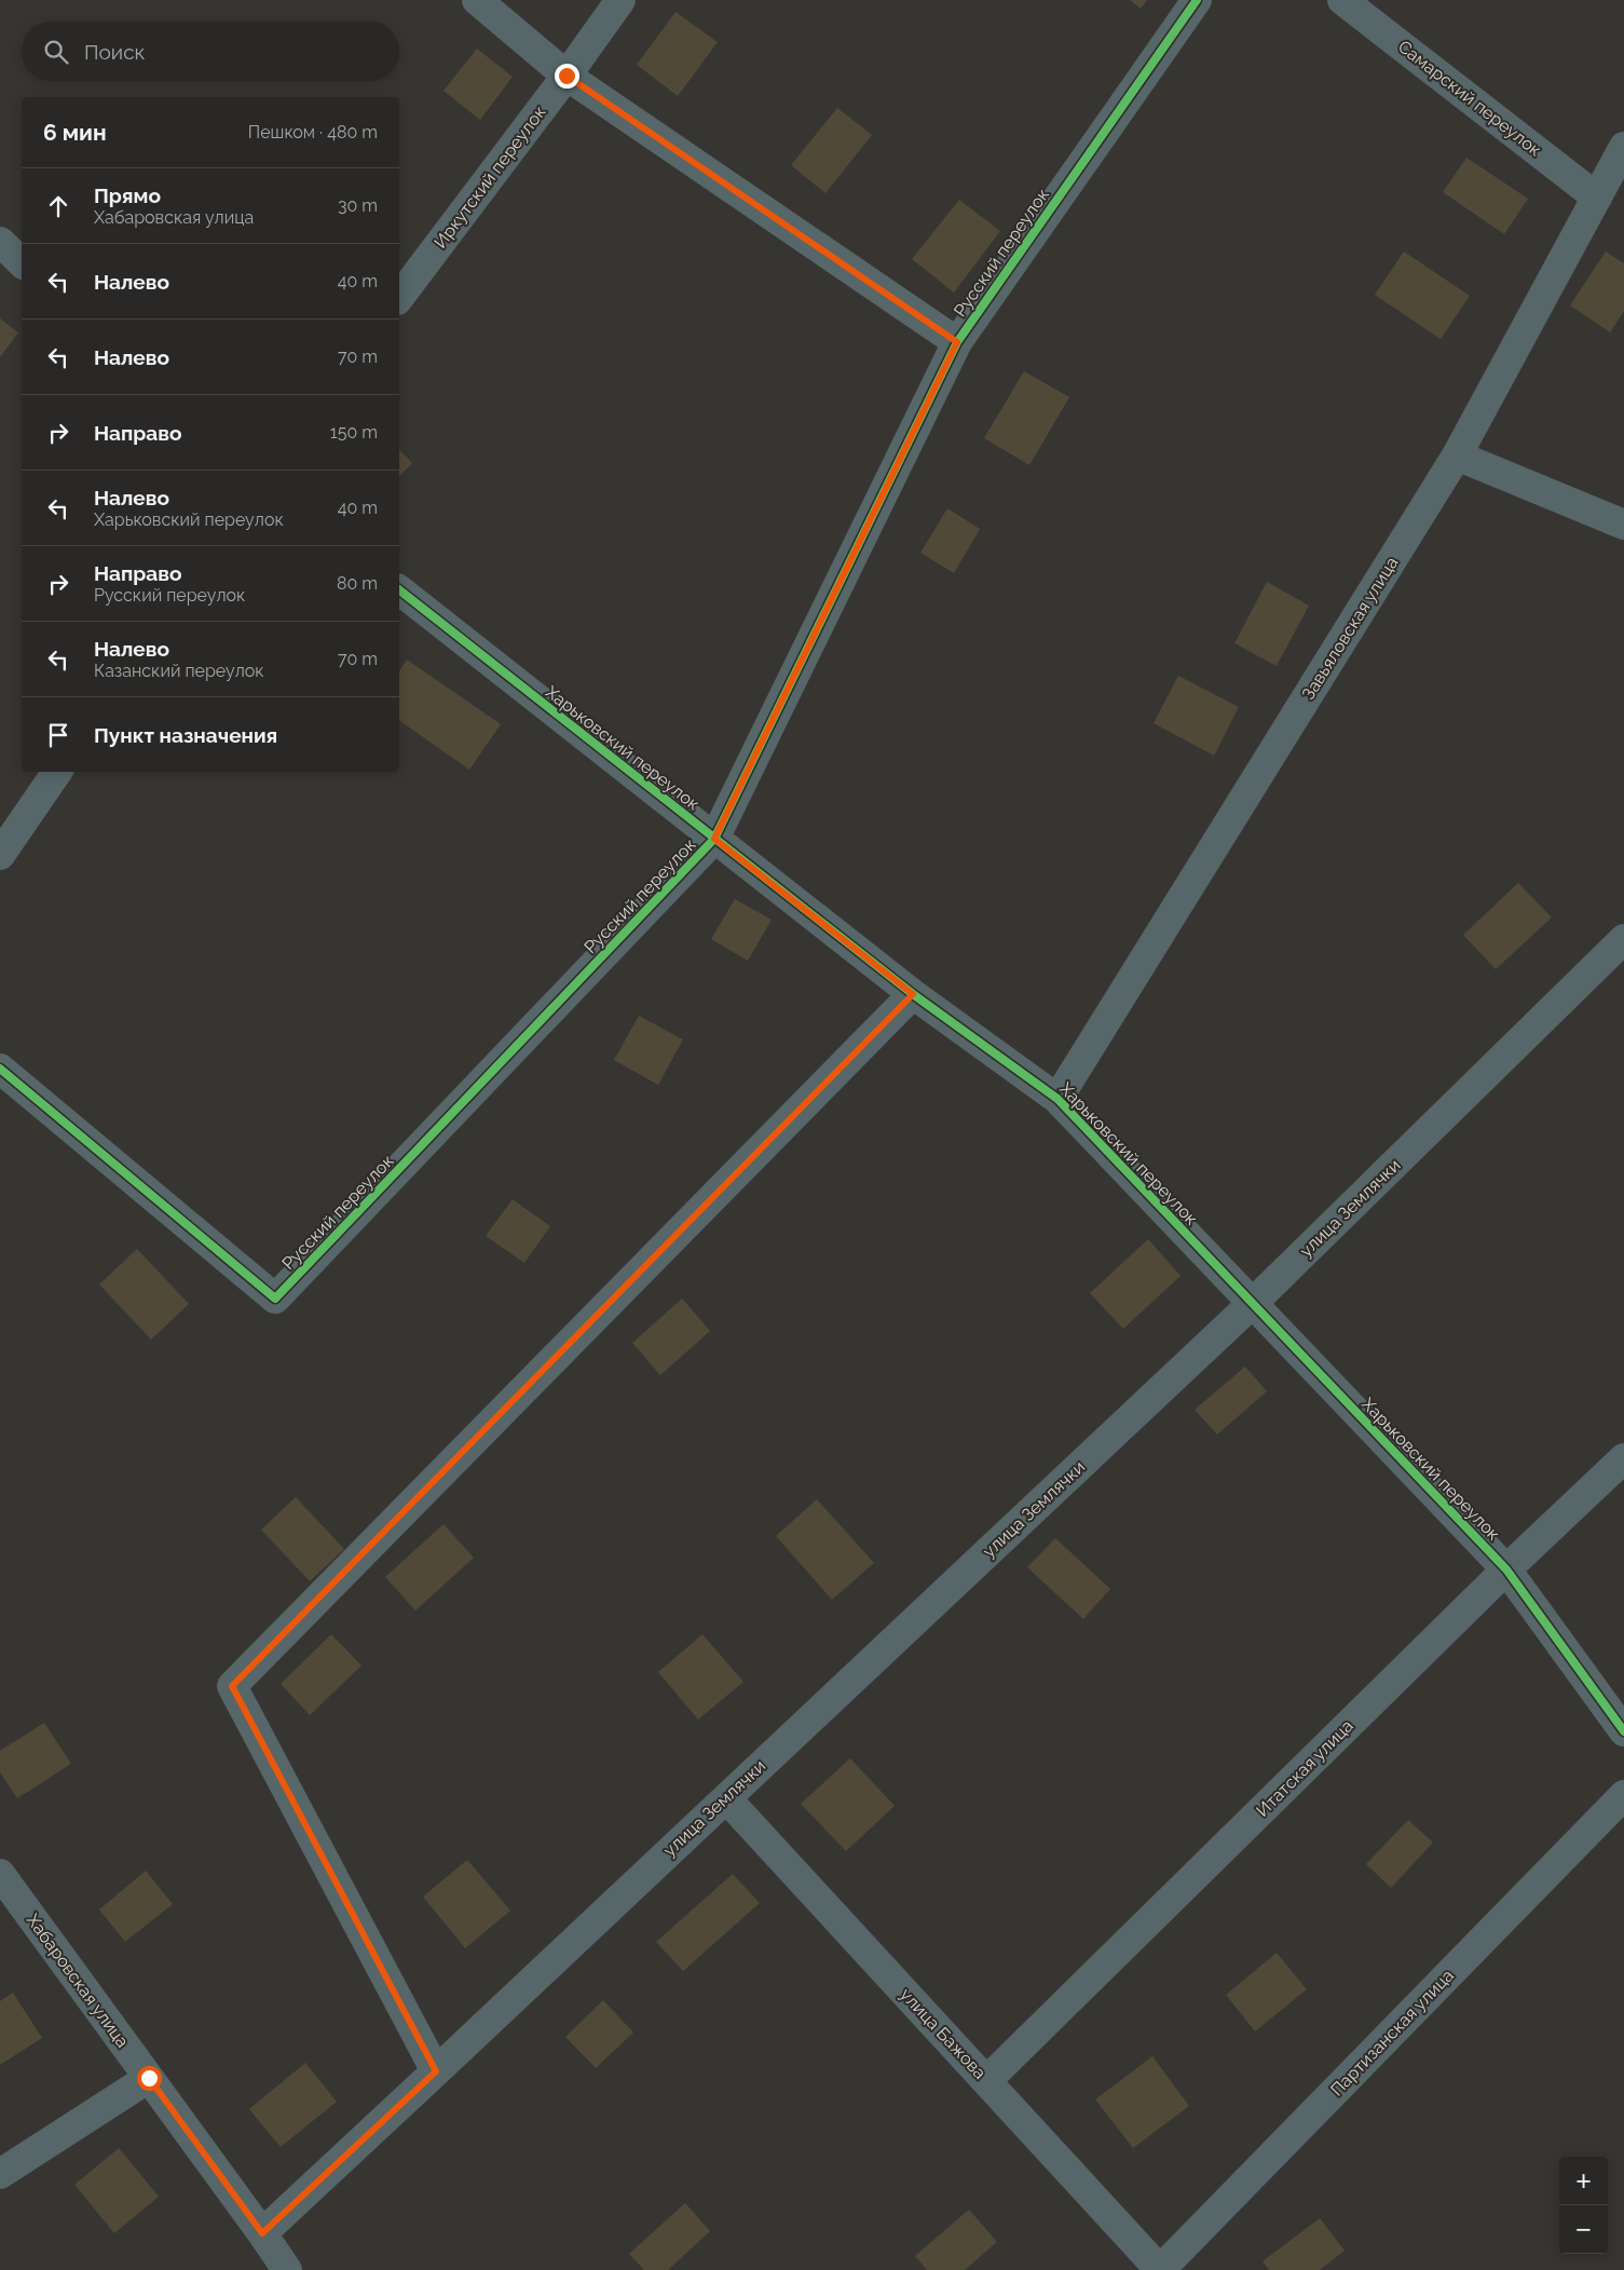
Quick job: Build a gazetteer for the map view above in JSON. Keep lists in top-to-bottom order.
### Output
{
  "streets": {
    "street": [
      "Самарский переулок",
      "Иркутский переулок",
      "Русский переулок",
      "Завьяловская улица",
      "Харьковский переулок",
      "улица Землячки",
      "Итатская улица",
      "Хабаровская улица",
      "Партизанская улица",
      "улица Бажова"
    ]
  },
  "crossings": [
    ["Самарский переулок", "Завьяловская улица"],
    ["Русский переулок", "Харьковский переулок"],
    ["Завьяловская улица", "Харьковский переулок"],
    ["Харьковский переулок", "улица Землячки"],
    ["Харьковский переулок", "Итатская улица"],
    ["улица Землячки", "Хабаровская улица"],
    ["улица Землячки", "улица Бажова"],
    ["Итатская улица", "улица Бажова"],
    ["Партизанская улица", "улица Бажова"]
  ],
  "page": {
    "search": "Поиск",
    "heading": ["6 мин", "Пешком · 480 m"],
    "list": [
      ["Прямо", "Хабаровская улица", "30 m"],
      ["Налево", "40 m"],
      ["Налево", "70 m"],
      ["Направо", "150 m"],
      ["Налево", "Харьковский переулок", "40 m"],
      ["Направо", "Русский переулок", "80 m"],
      ["Налево", "Казанский переулок", "70 m"],
      "Пункт назначения"
    ],
    "map_buttons": ["+", "−"]
  }
}
